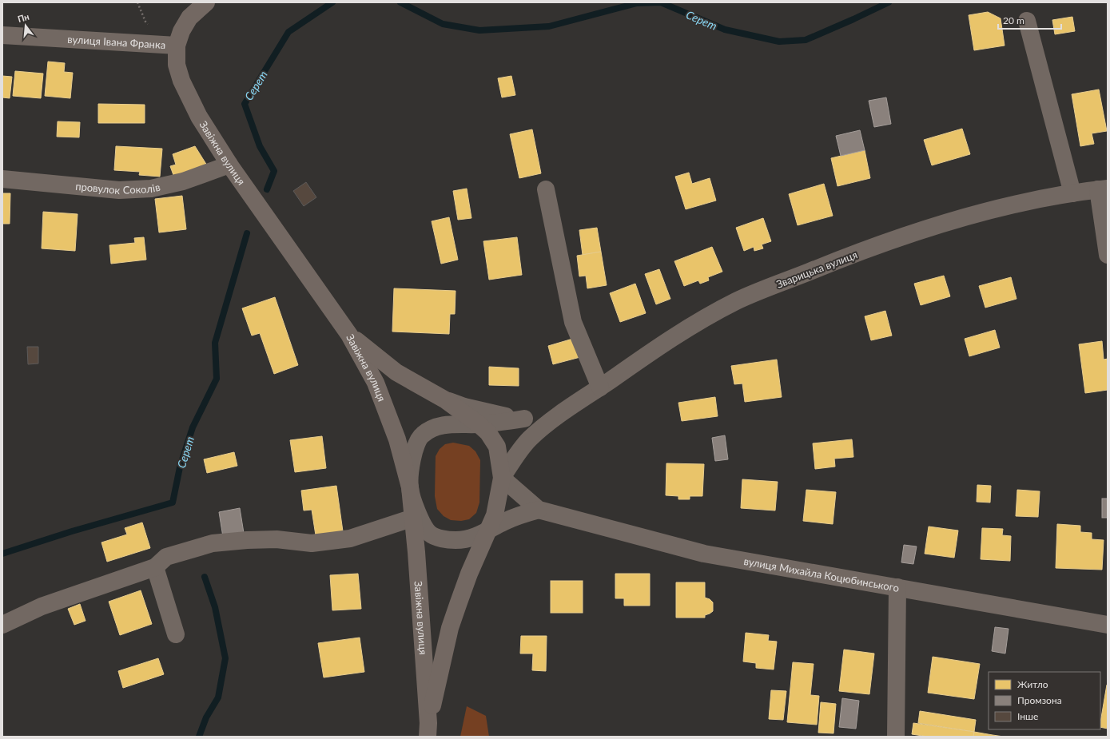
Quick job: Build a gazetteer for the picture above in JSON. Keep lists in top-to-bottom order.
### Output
{
  "streets": {
    "main road": ["вулиця Івана Франка", "Завіжна вулиця"],
    "street": ["провулок Соколів", "Зварицька вулиця", "вулиця Михайла Коцюбинського"]
  },
  "crossings": [
    ["вулиця Івана Франка", "Завіжна вулиця"],
    ["Завіжна вулиця", "провулок Соколів"],
    ["Завіжна вулиця", "Зварицька вулиця"]
  ],
  "water": ["Серет"],
  "legend": ["Житло", "Промзона", "Інше"],
  "scale_bar": "20 m",
  "north": "top"
}
